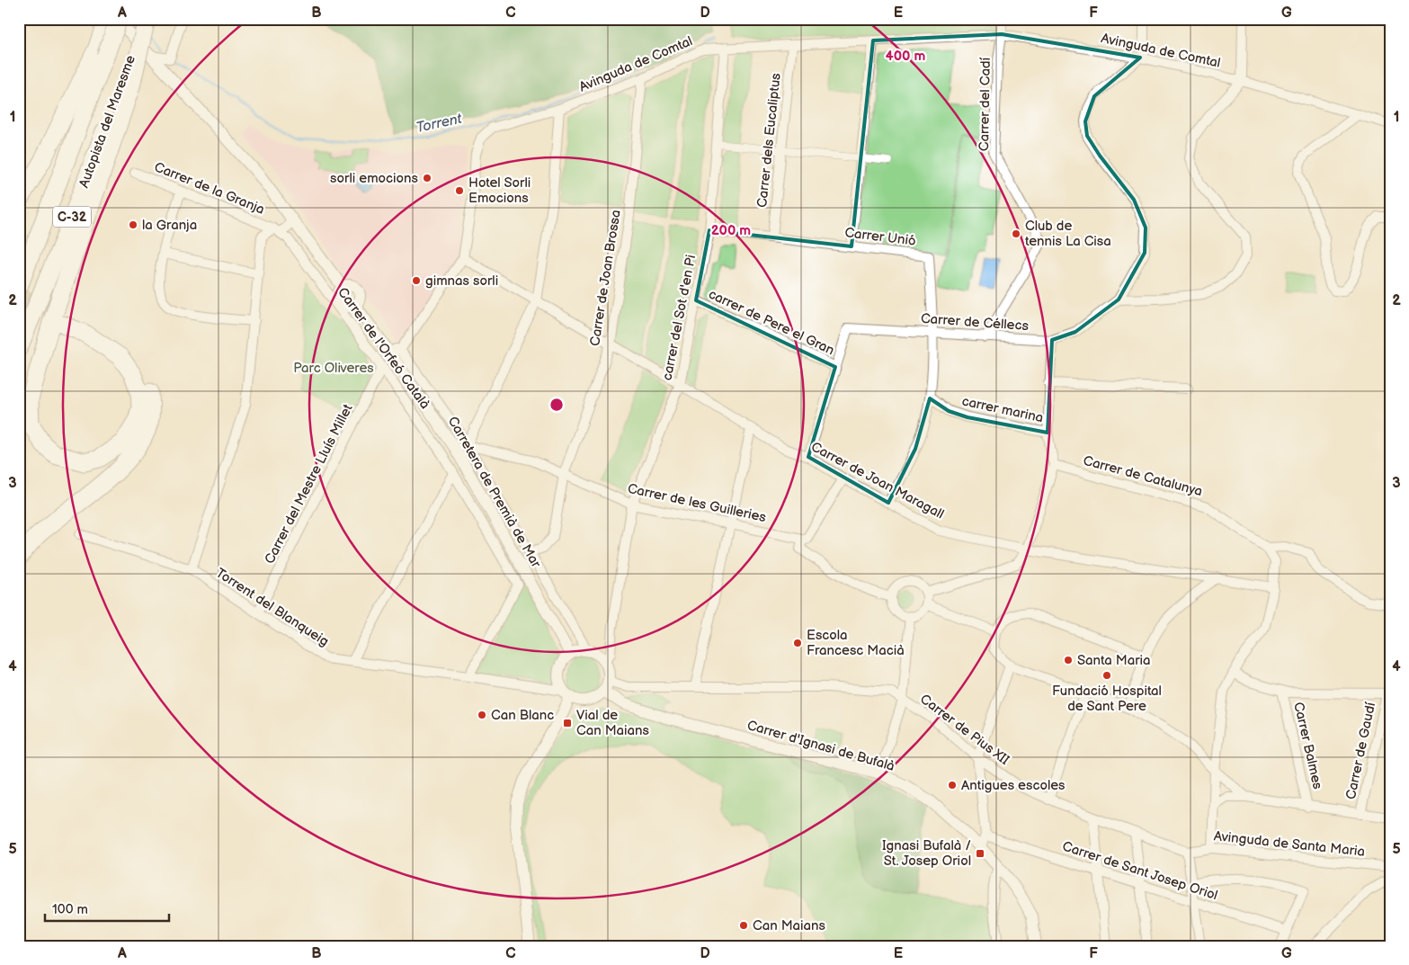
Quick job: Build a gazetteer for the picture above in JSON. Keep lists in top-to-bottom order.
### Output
{
  "streets": {
    "highway": ["Autopista del Maresme", "C-32"],
    "street": [
      "Avinguda de Comtal",
      "Carrer del Cadí",
      "Carrer dels Eucaliptus",
      "Carrer de la Granja",
      "Carrer Unió",
      "Carrer de Joan Brossa",
      "carrer del Sot d'en Pi",
      "carrer de Pere el Gran",
      "Carrer de Céllecs",
      "Carrer de l'Orfeó Català",
      "carrer marina",
      "Carrer de Catalunya",
      "Carrer de Joan Maragall",
      "Carrer del Mestre Lluís Millet",
      "Carretera de Premià de Mar",
      "Carrer de les Guilleries",
      "Torrent del Blanqueig",
      "Carrer de Pius XII",
      "Carrer d'Ignasi de Bufalà",
      "Carrer Balmes",
      "Carrer de Gaudí",
      "Avinguda de Santa Maria",
      "Carrer de Sant Josep Oriol"
    ]
  },
  "crossings": [
    ["Avinguda de Comtal", "Carrer del Cadí"],
    ["Avinguda de Comtal", "Carrer dels Eucaliptus"],
    ["Avinguda de Comtal", "Carrer de Joan Brossa"],
    ["Avinguda de Comtal", "carrer del Sot d'en Pi"],
    ["Avinguda de Comtal", "Carrer de Joan Maragall"],
    ["Carrer del Cadí", "Carrer de Céllecs"],
    ["Autopista del Maresme", "C-32"],
    ["Carrer dels Eucaliptus", "Carrer Unió"],
    ["Carrer de la Granja", "Carrer de l'Orfeó Català"],
    ["Carrer Unió", "carrer del Sot d'en Pi"],
    ["Carrer Unió", "Carrer de Céllecs"],
    ["Carrer Unió", "carrer marina"],
    ["Carrer Unió", "Carrer de Joan Maragall"],
    ["Carrer de Joan Brossa", "Carrer de Joan Maragall"],
    ["Carrer de Joan Brossa", "Carrer de les Guilleries"],
    ["carrer del Sot d'en Pi", "carrer de Pere el Gran"],
    ["carrer del Sot d'en Pi", "Carrer de Joan Maragall"],
    ["carrer del Sot d'en Pi", "Carretera de Premià de Mar"],
    ["carrer del Sot d'en Pi", "Carrer de les Guilleries"],
    ["carrer del Sot d'en Pi", "Torrent del Blanqueig"],
    ["carrer del Sot d'en Pi", "Carrer de Pius XII"],
    ["carrer del Sot d'en Pi", "Carrer d'Ignasi de Bufalà"],
    ["carrer de Pere el Gran", "Carrer de Céllecs"],
    ["Carrer de Céllecs", "Carrer de Joan Maragall"],
    ["Carrer de l'Orfeó Català", "Carrer del Mestre Lluís Millet"],
    ["Carrer de l'Orfeó Català", "Carretera de Premià de Mar"],
    ["Carrer de l'Orfeó Català", "Torrent del Blanqueig"],
    ["Carrer de Catalunya", "Carrer de Joan Maragall"],
    ["Carrer del Mestre Lluís Millet", "Torrent del Blanqueig"],
    ["Carretera de Premià de Mar", "Torrent del Blanqueig"],
    ["Carretera de Premià de Mar", "Carrer de Pius XII"],
    ["Carretera de Premià de Mar", "Carrer d'Ignasi de Bufalà"],
    ["Torrent del Blanqueig", "Carrer de Pius XII"],
    ["Torrent del Blanqueig", "Carrer d'Ignasi de Bufalà"],
    ["Carrer de Pius XII", "Carrer d'Ignasi de Bufalà"],
    ["Carrer de Pius XII", "Avinguda de Santa Maria"]
  ],
  "water": ["Torrent"],
  "parks": ["Parc Oliveres"],
  "places": {
    "other": [
      "sorli emocions",
      "Hotel Sorli Emocions",
      "la Granja",
      "Club de tennis La Cisa",
      "gimnas sorli",
      "Escola Francesc Macià",
      "Santa Maria",
      "Fundació Hospital de Sant Pere",
      "Can Blanc",
      "Antigues escoles",
      "Can Maians"
    ],
    "transit": ["Vial de Can Maians", "Ignasi Bufalà / St. Josep Oriol"]
  },
  "scale_bar": "100 m",
  "grid": {
    "columns": [
      "A",
      "B",
      "C",
      "D",
      "E",
      "F",
      "G"
    ],
    "rows": [
      "1",
      "2",
      "3",
      "4",
      "5"
    ]
  },
  "rings": ["400 m", "200 m"]
}
